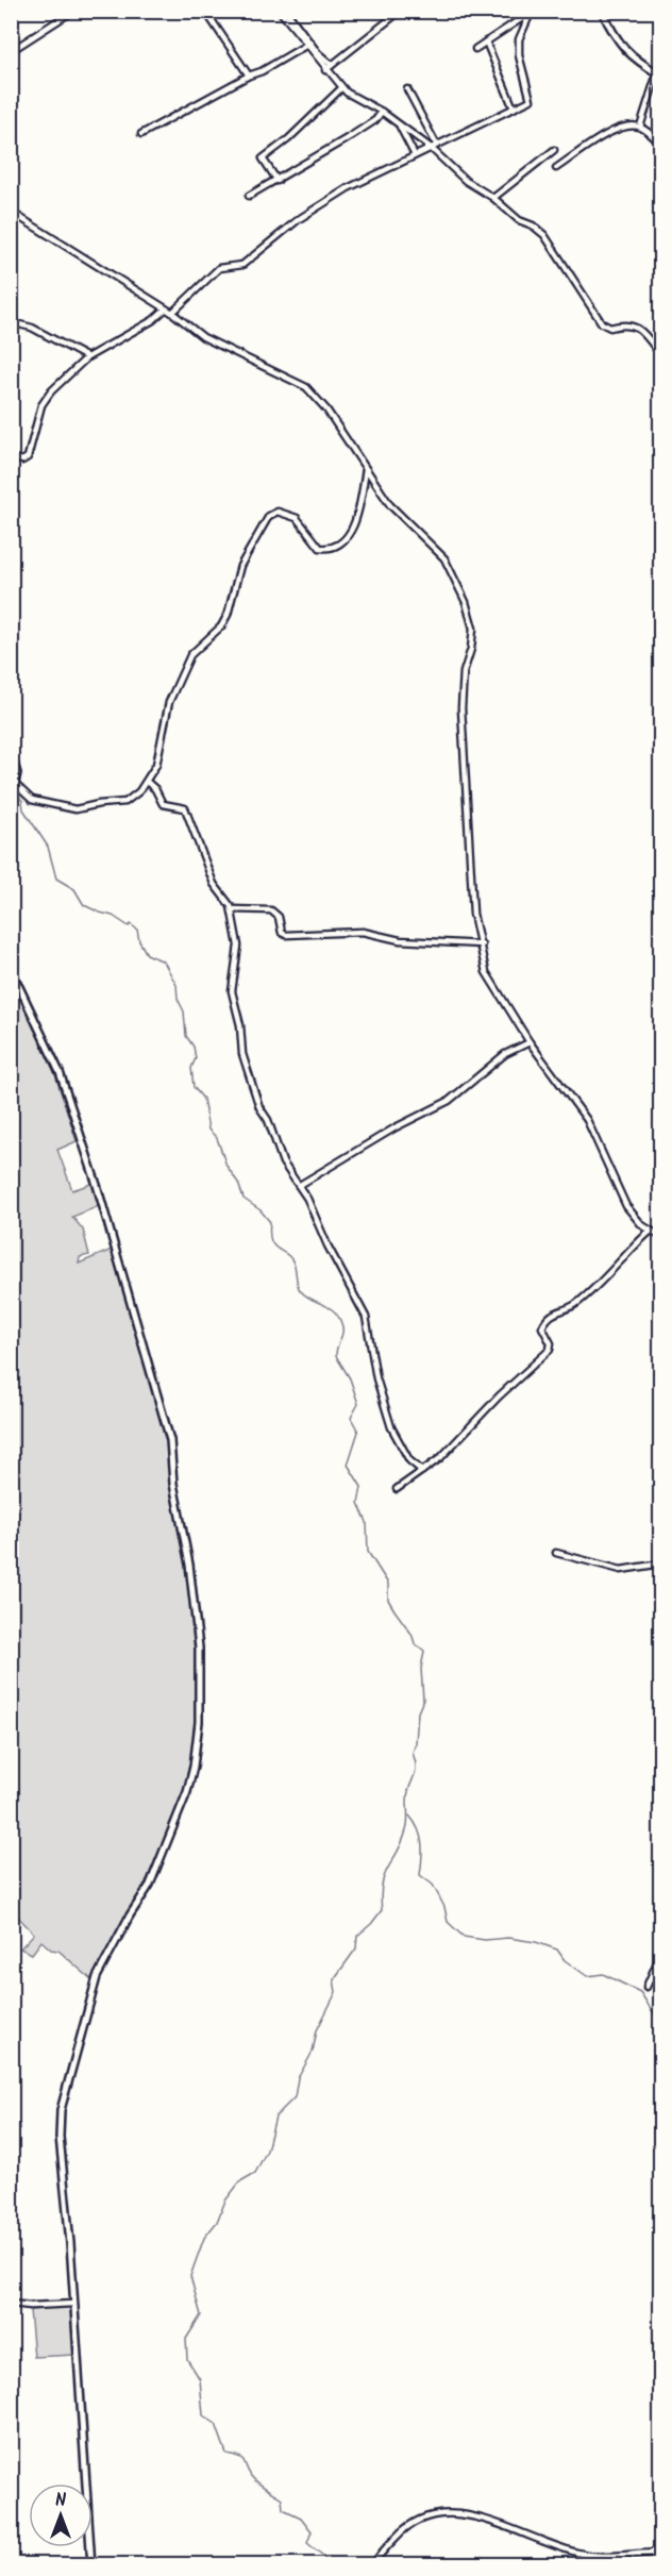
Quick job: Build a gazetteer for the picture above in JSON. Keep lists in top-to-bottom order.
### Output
{
  "north": "top"
}
